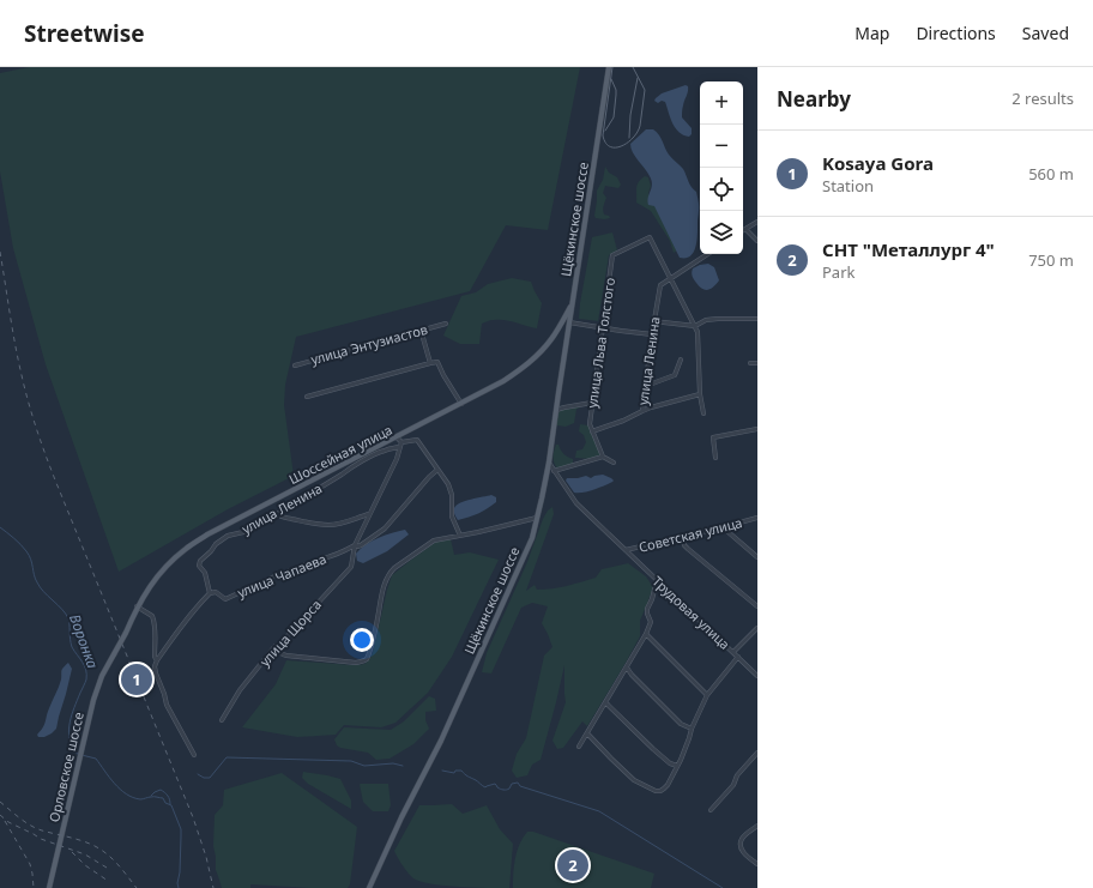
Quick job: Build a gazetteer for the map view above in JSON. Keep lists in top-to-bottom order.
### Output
{
  "streets": {
    "main road": ["Щёкинское шоссе", "Шоссейная улица", "Орловское шоссе"],
    "street": [
      "улица Льва Толстого",
      "улица Энтузиастов",
      "улица Ленина",
      "Советская улица",
      "улица Чапаева",
      "Трудовая улица",
      "улица Щорса"
    ]
  },
  "crossings": [
    ["Щёкинское шоссе", "Шоссейная улица"],
    ["Щёкинское шоссе", "Советская улица"],
    ["улица Льва Толстого", "улица Ленина"],
    ["улица Ленина", "улица Чапаева"],
    ["Шоссейная улица", "Орловское шоссе"],
    ["Советская улица", "Трудовая улица"],
    ["улица Чапаева", "улица Щорса"]
  ],
  "water": ["Воронка"],
  "page": {
    "header": "Streetwise",
    "nav": ["Map", "Directions", "Saved"],
    "heading": ["Nearby", "2 results"],
    "map_buttons": ["+", "−"],
    "list": [
      {
        "mark": "1",
        "name": "Kosaya Gora",
        "note": "Station",
        "value": "560 m"
      },
      {
        "mark": "2",
        "name": "СНТ \"Металлург 4\"",
        "note": "Park",
        "value": "750 m"
      }
    ],
    "pins": ["1", "2"]
  }
}
